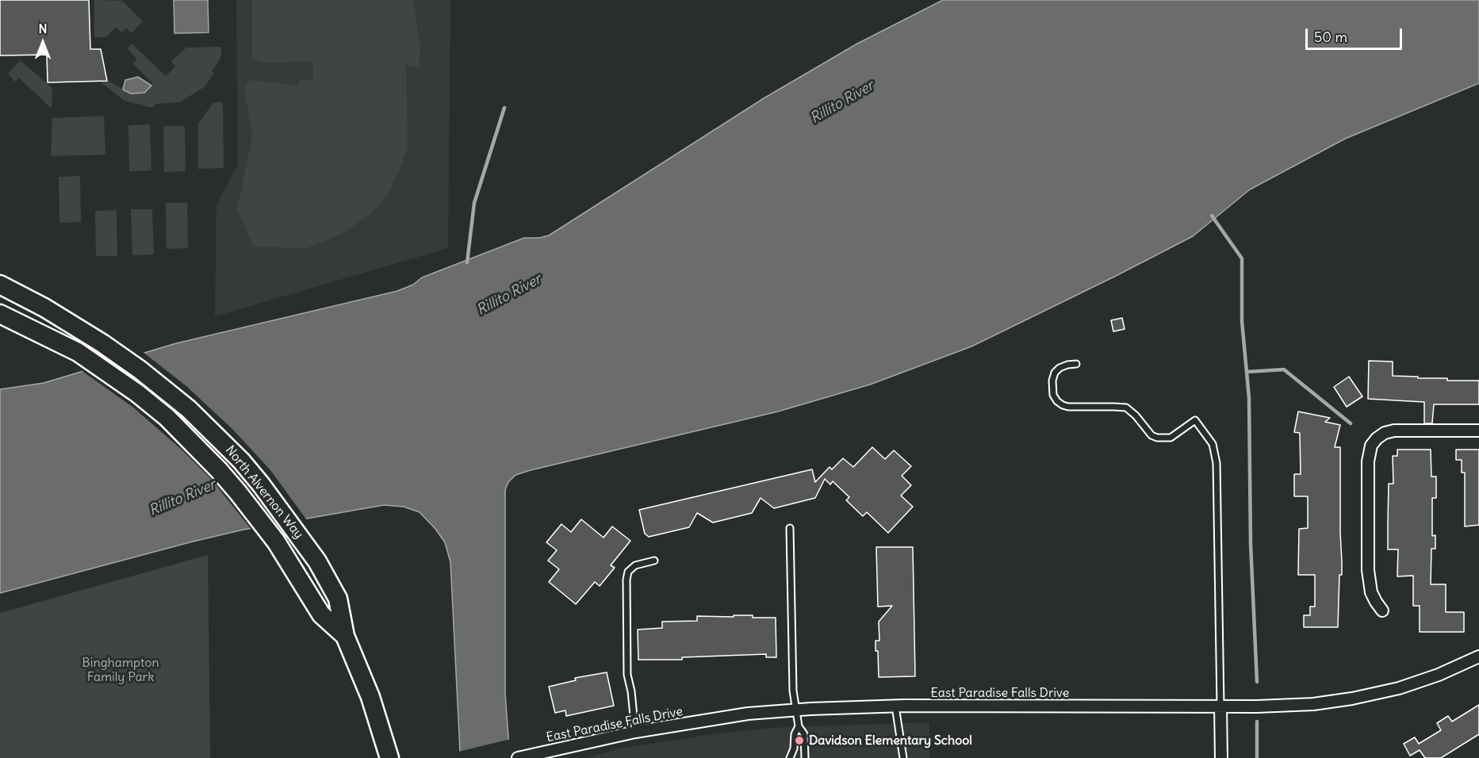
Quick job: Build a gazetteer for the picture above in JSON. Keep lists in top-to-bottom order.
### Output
{
  "streets": {
    "main road": ["North Alvernon Way"],
    "street": ["East Paradise Falls Drive"]
  },
  "water": ["Rillito River"],
  "parks": ["Binghampton Family Park"],
  "places": ["Davidson Elementary School"],
  "scale_bar": "50 m",
  "north": "top"
}
